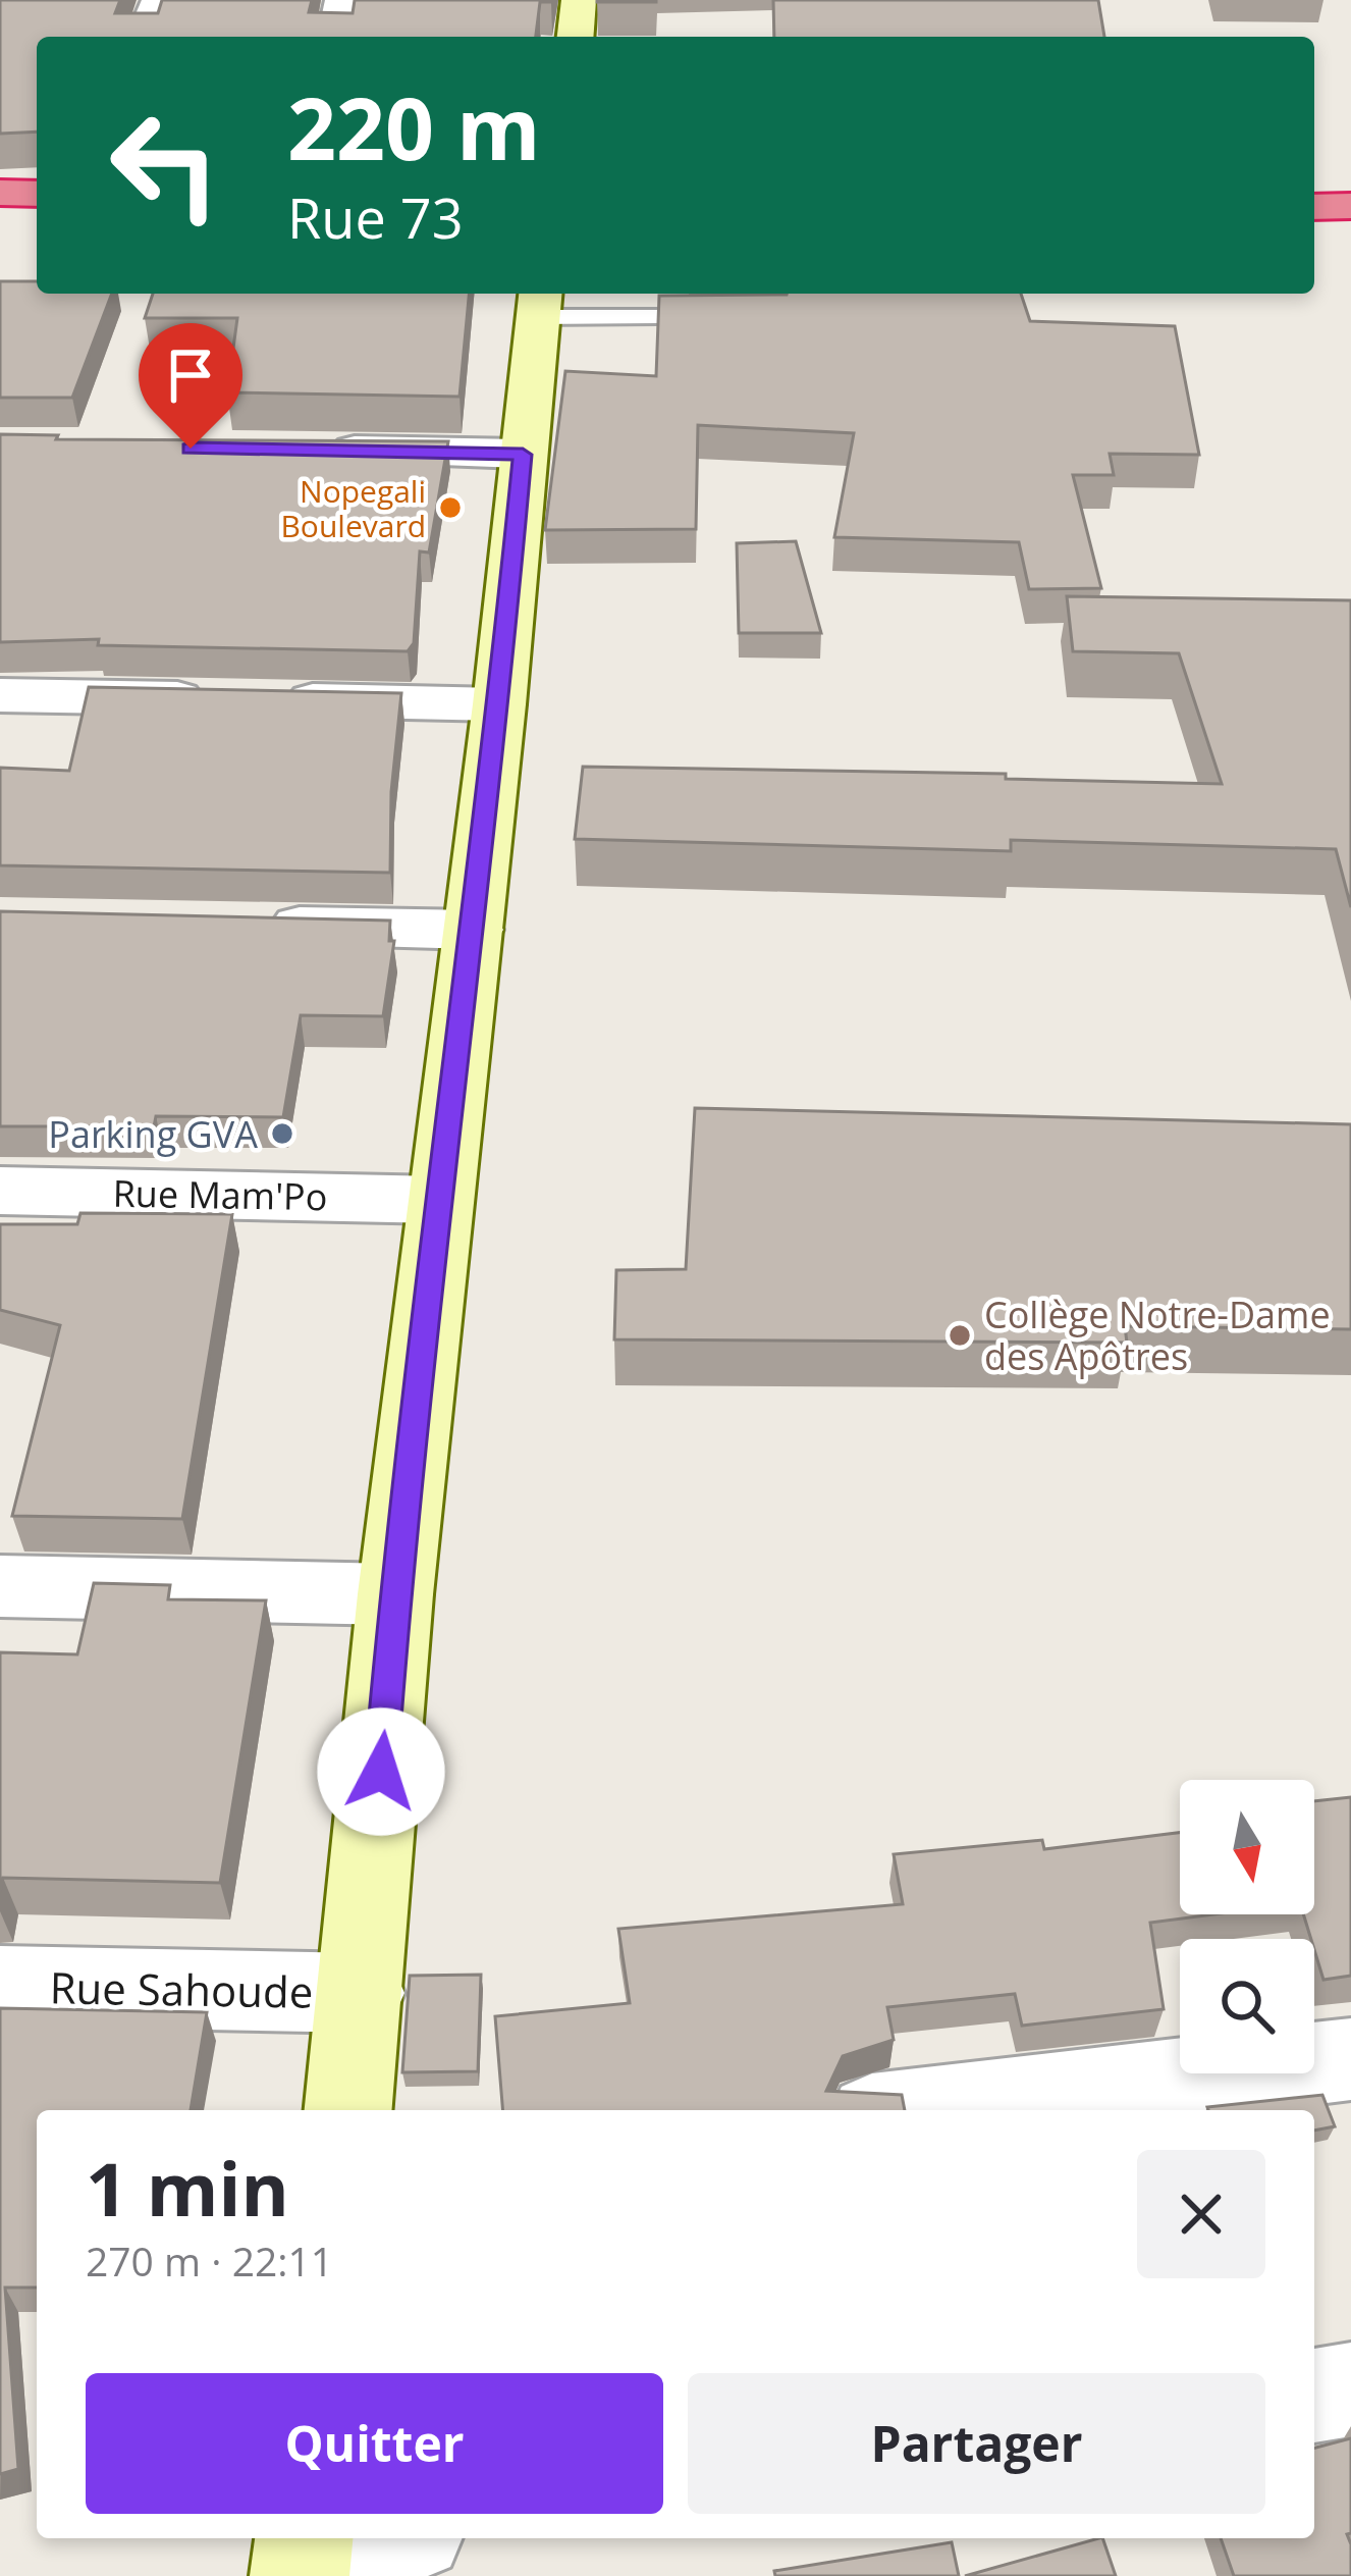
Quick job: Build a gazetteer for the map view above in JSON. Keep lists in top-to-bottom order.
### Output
{
  "streets": {
    "street": ["Rue Mam'Po", "Rue Sahoude"]
  },
  "places": ["Nopegali Boulevard", "Parking GVA", "Collège Notre-Dame des Apôtres"],
  "north": "bottom",
  "page": {
    "turn": ["220 m", "Rue 73"],
    "heading": ["1 min", "270 m · 22:11"],
    "buttons": ["Quitter", "Partager"]
  }
}
